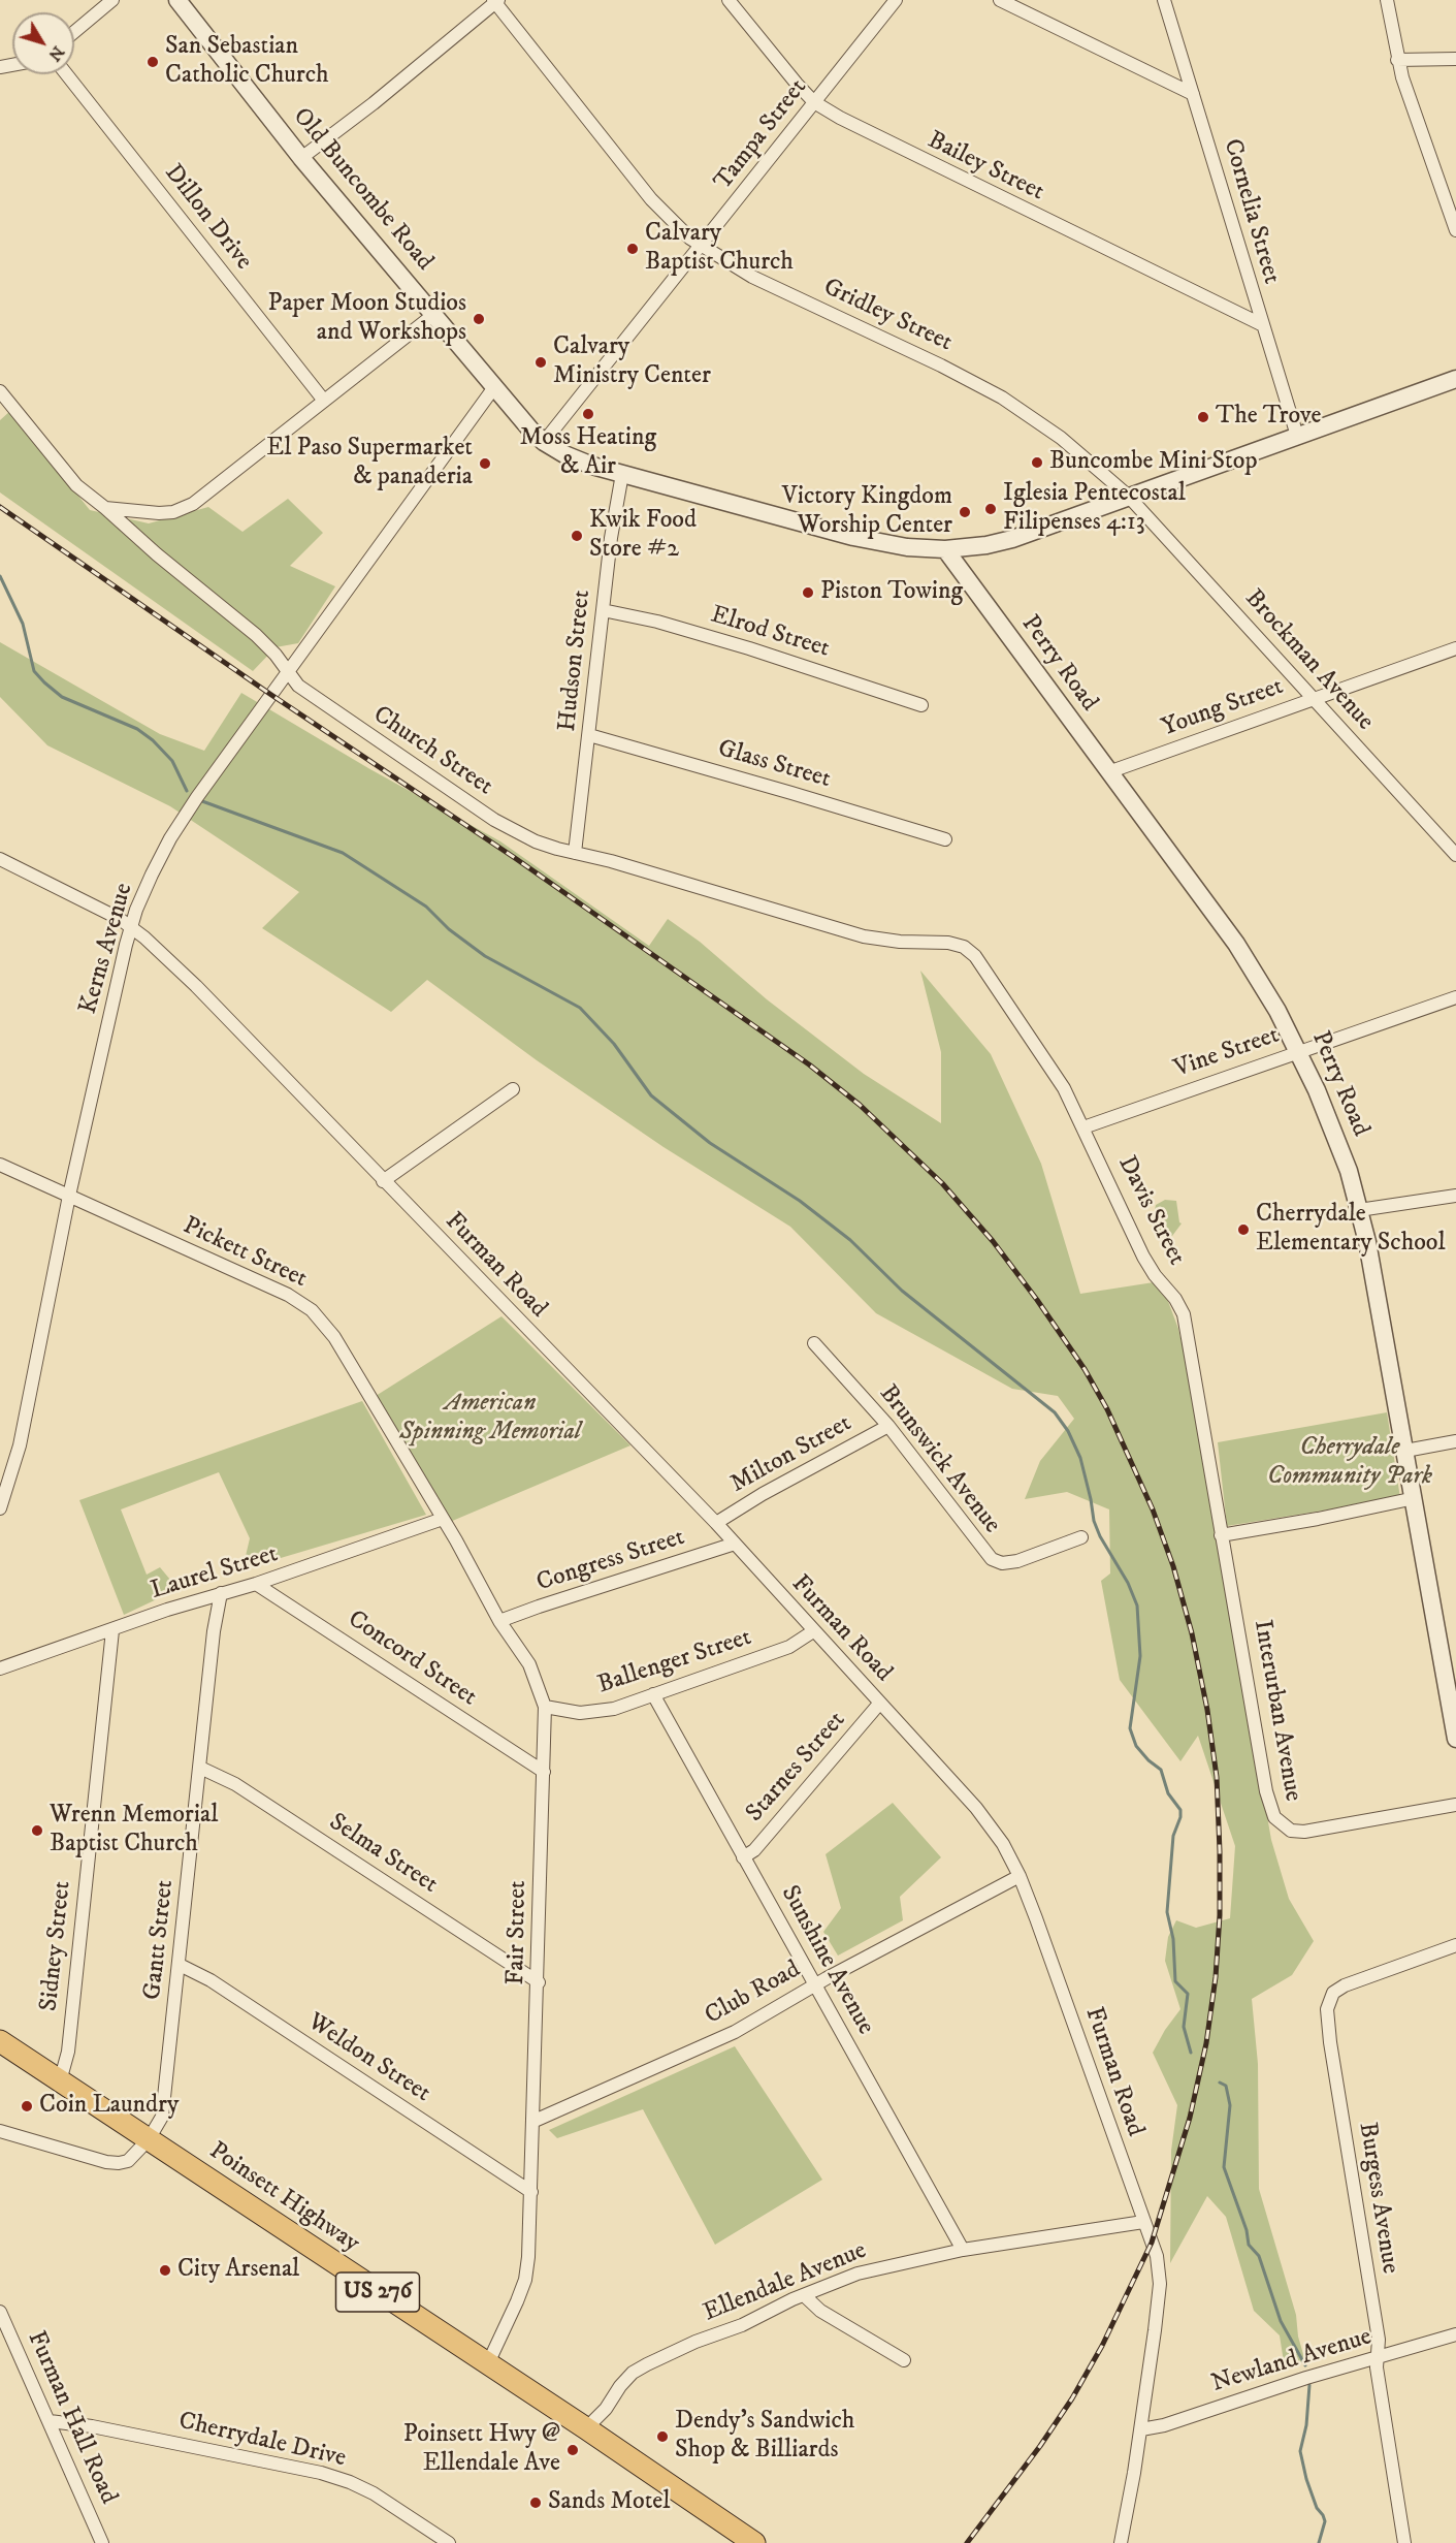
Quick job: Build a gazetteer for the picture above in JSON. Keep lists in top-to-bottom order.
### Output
{
  "streets": {
    "highway": ["Poinsett Highway", "US 276"],
    "street": [
      "Tampa Street",
      "Bailey Street",
      "Old Buncombe Road",
      "Cornelia Street",
      "Dillon Drive",
      "Gridley Street",
      "Elrod Street",
      "Hudson Street",
      "Brockman Avenue",
      "Perry Road",
      "Young Street",
      "Church Street",
      "Glass Street",
      "Kerns Avenue",
      "Vine Street",
      "Davis Street",
      "Pickett Street",
      "Furman Road",
      "Milton Street",
      "Brunswick Avenue",
      "Congress Street",
      "Laurel Street",
      "Concord Street",
      "Ballenger Street",
      "Interurban Avenue",
      "Starnes Street",
      "Selma Street",
      "Fair Street",
      "Gantt Street",
      "Sidney Street",
      "Sunshine Avenue",
      "Club Road",
      "Weldon Street",
      "Burgess Avenue",
      "Ellendale Avenue",
      "Newland Avenue",
      "Furman Hall Road",
      "Cherrydale Drive"
    ]
  },
  "crossings": [
    ["Tampa Street", "Bailey Street"],
    ["Tampa Street", "Old Buncombe Road"],
    ["Tampa Street", "Gridley Street"],
    ["Bailey Street", "Cornelia Street"],
    ["Old Buncombe Road", "Cornelia Street"],
    ["Old Buncombe Road", "Gridley Street"],
    ["Old Buncombe Road", "Hudson Street"],
    ["Old Buncombe Road", "Brockman Avenue"],
    ["Old Buncombe Road", "Perry Road"],
    ["Old Buncombe Road", "Kerns Avenue"],
    ["Gridley Street", "Brockman Avenue"],
    ["Elrod Street", "Hudson Street"],
    ["Hudson Street", "Church Street"],
    ["Hudson Street", "Glass Street"],
    ["Brockman Avenue", "Young Street"],
    ["Perry Road", "Young Street"],
    ["Perry Road", "Vine Street"],
    ["Church Street", "Kerns Avenue"],
    ["Church Street", "Davis Street"],
    ["Kerns Avenue", "Pickett Street"],
    ["Kerns Avenue", "Furman Road"],
    ["Vine Street", "Davis Street"],
    ["Davis Street", "Interurban Avenue"],
    ["Pickett Street", "Laurel Street"],
    ["Pickett Street", "Fair Street"],
    ["Furman Road", "Milton Street"],
    ["Furman Road", "Congress Street"],
    ["Furman Road", "Ballenger Street"],
    ["Furman Road", "Starnes Street"],
    ["Furman Road", "Club Road"],
    ["Furman Road", "Ellendale Avenue"],
    ["Furman Road", "Newland Avenue"],
    ["Milton Street", "Brunswick Avenue"],
    ["Congress Street", "Fair Street"],
    ["Laurel Street", "Concord Street"],
    ["Laurel Street", "Fair Street"],
    ["Laurel Street", "Gantt Street"],
    ["Laurel Street", "Sidney Street"],
    ["Concord Street", "Fair Street"],
    ["Ballenger Street", "Fair Street"],
    ["Ballenger Street", "Sunshine Avenue"],
    ["Starnes Street", "Sunshine Avenue"],
    ["Selma Street", "Fair Street"],
    ["Selma Street", "Gantt Street"],
    ["Fair Street", "Club Road"],
    ["Fair Street", "Weldon Street"],
    ["Fair Street", "Poinsett Highway"],
    ["Gantt Street", "Weldon Street"],
    ["Gantt Street", "Poinsett Highway"],
    ["Sidney Street", "Poinsett Highway"],
    ["Sunshine Avenue", "Club Road"],
    ["Sunshine Avenue", "Ellendale Avenue"],
    ["Poinsett Highway", "Ellendale Avenue"],
    ["Burgess Avenue", "Newland Avenue"],
    ["Furman Hall Road", "Cherrydale Drive"]
  ],
  "parks": ["American Spinning Memorial", "Cherrydale Community Park"],
  "places": [
    "San Sebastian Catholic Church",
    "Calvary Baptist Church",
    "Paper Moon Studios and Workshops",
    "Calvary Ministry Center",
    "Moss Heating & Air",
    "The Trove",
    "Buncombe Mini Stop",
    "El Paso Supermarket & panaderia",
    "Iglesia Pentecostal Filipenses 4:13",
    "Victory Kingdom Worship Center",
    "Kwik Food Store #2",
    "Piston Towing",
    "Cherrydale Elementary School",
    "Wrenn Memorial Baptist Church",
    "Coin Laundry",
    "City Arsenal",
    "Dendy's Sandwich Shop & Billiards",
    "Poinsett Hwy @ Ellendale Ave",
    "Sands Motel"
  ],
  "north": "bottom right"
}
